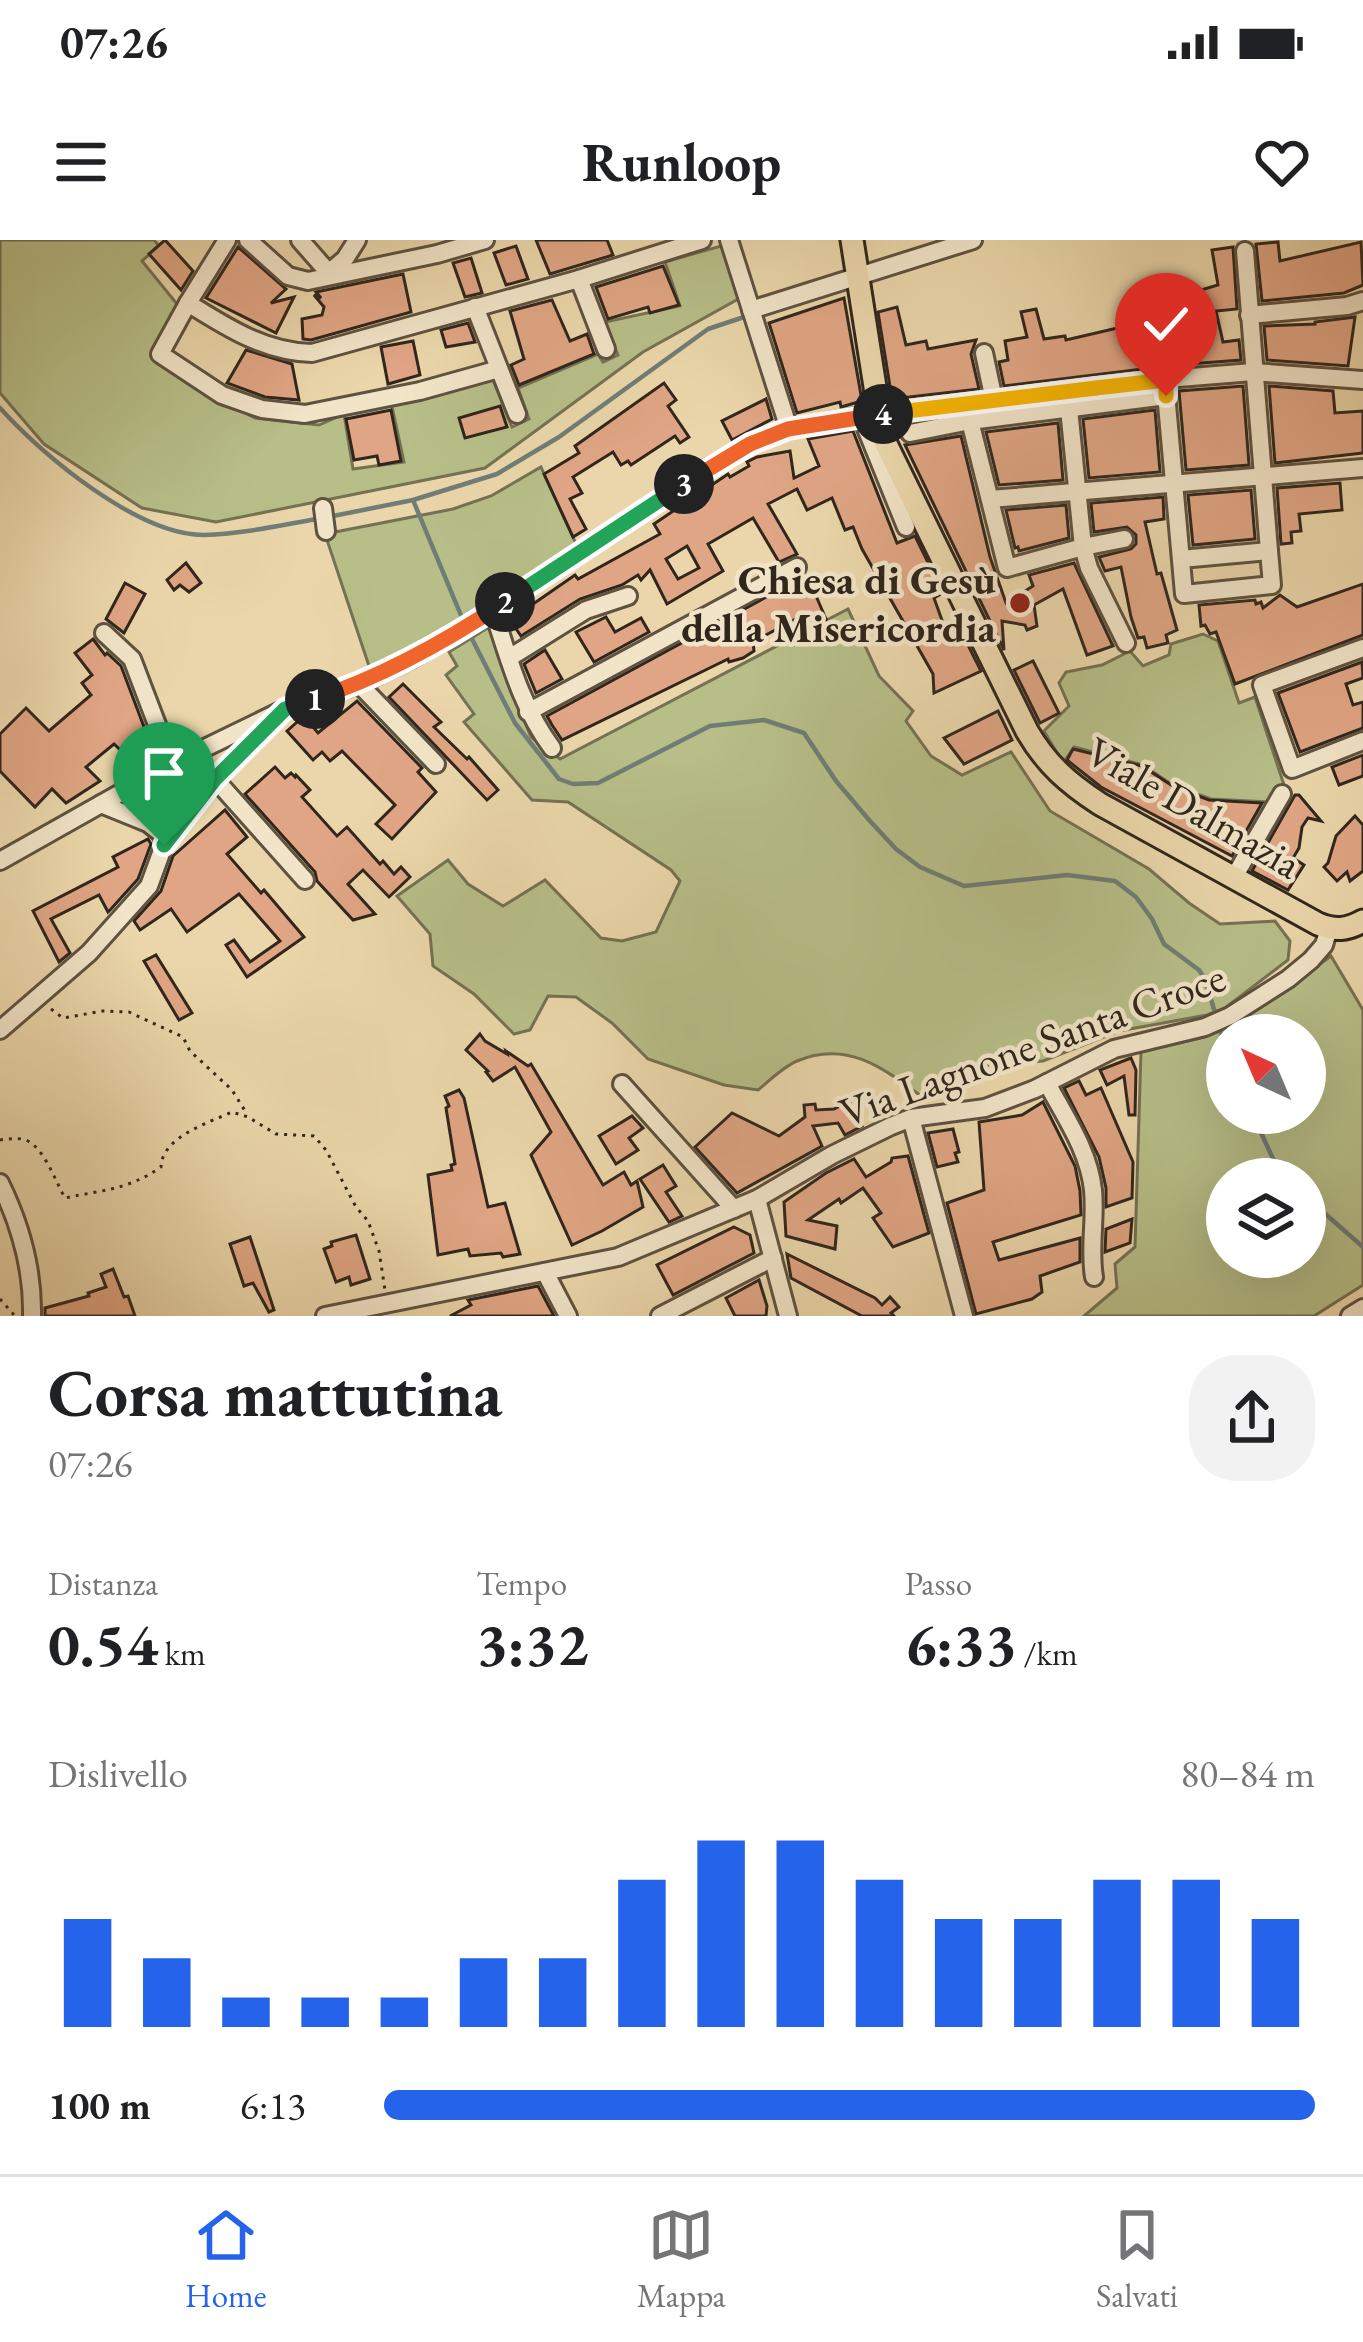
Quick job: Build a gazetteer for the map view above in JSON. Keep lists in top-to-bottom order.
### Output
{
  "streets": {
    "main road": ["Viale Dalmazia"],
    "street": ["Via Lagnone Santa Croce"]
  },
  "crossings": [
    ["Viale Dalmazia", "Via Lagnone Santa Croce"]
  ],
  "places": ["Chiesa di Gesù della Misericordia"],
  "north": "top left",
  "page": {
    "status": "07:26",
    "header": "Runloop",
    "pins": [
      "4",
      "3",
      "2",
      "1"
    ],
    "heading": ["Corsa mattutina", "07:26"],
    "stats": [
      ["Distanza", "0.54 km"],
      ["Tempo", "3:32"],
      ["Passo", "6:33 /km"]
    ],
    "chart": ["Dislivello", "80–84 m"],
    "list": [
      {
        "name": "100 m",
        "note": "6:13"
      }
    ],
    "tabs": ["Home", "Mappa", "Salvati"]
  }
}
